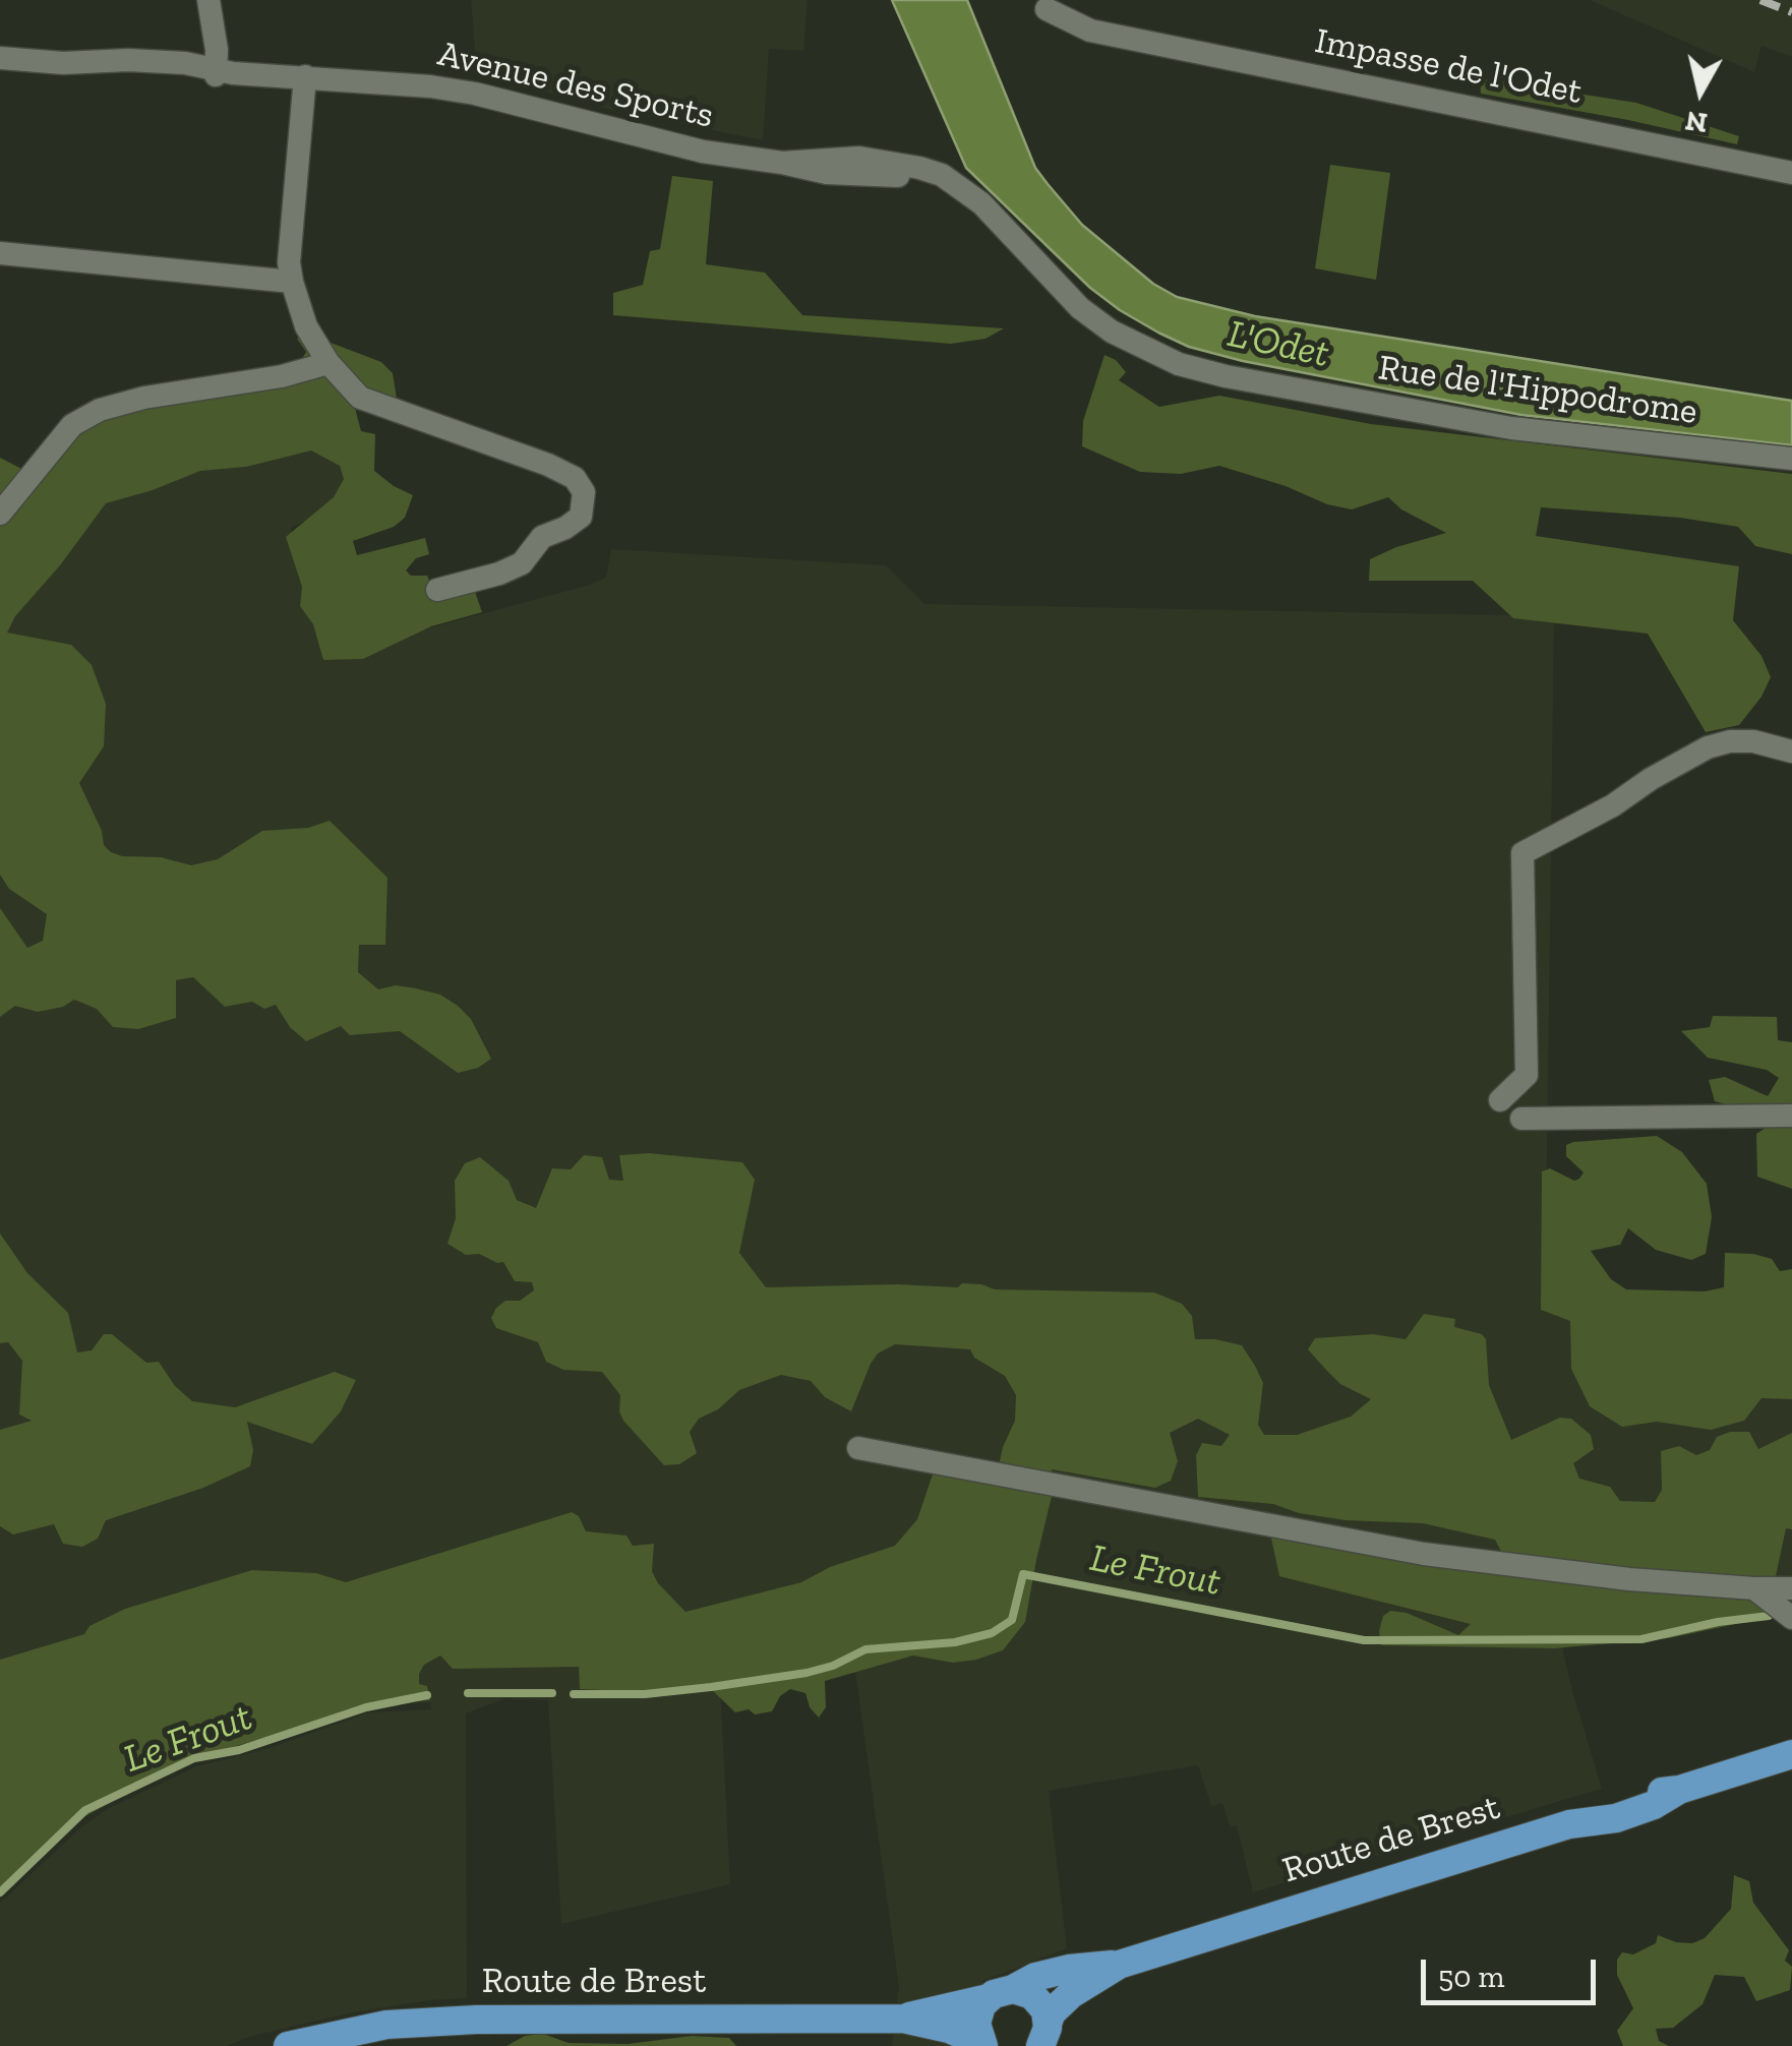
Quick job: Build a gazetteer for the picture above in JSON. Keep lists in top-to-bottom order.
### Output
{
  "streets": {
    "main road": ["Route de Brest"],
    "street": ["Impasse de l'Odet", "Avenue des Sports", "Rue de l'Hippodrome"]
  },
  "crossings": [
    ["Avenue des Sports", "Rue de l'Hippodrome"]
  ],
  "water": ["L'Odet", "Le Frout"],
  "scale_bar": "50 m",
  "north": "bottom"
}
